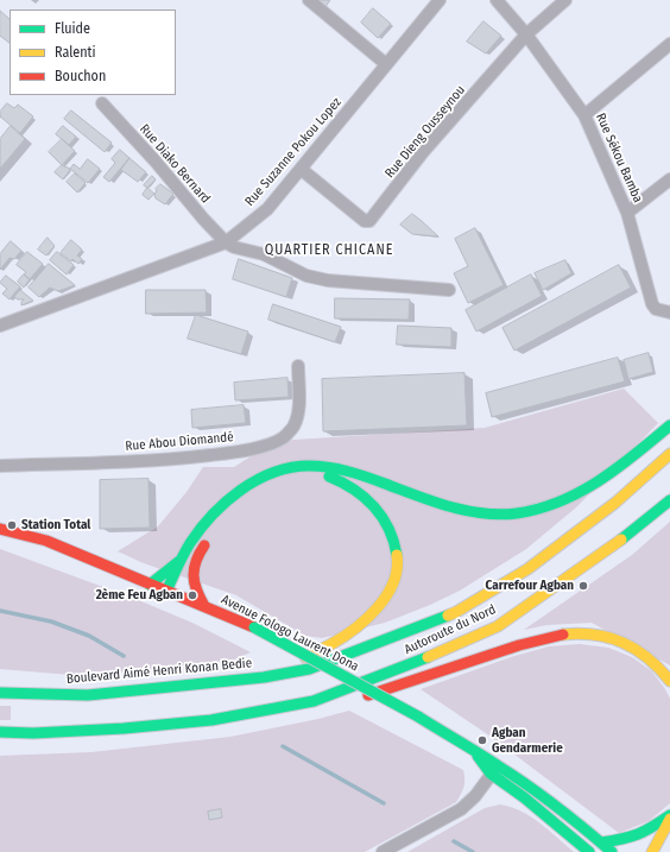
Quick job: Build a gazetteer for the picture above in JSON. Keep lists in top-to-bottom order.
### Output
{
  "streets": {
    "main road": ["Autoroute du Nord", "Avenue Fologo Laurent Dona", "Boulevard Aimé Henri Konan Bedie"],
    "street": [
      "Rue Dieng Ousseynou",
      "Rue Suzanne Pokou Lopez",
      "Rue Sékou Bamba",
      "Rue Diako Bernard",
      "Rue Abou Diomandé"
    ]
  },
  "crossings": [
    ["Rue Dieng Ousseynou", "Rue Suzanne Pokou Lopez"],
    ["Rue Dieng Ousseynou", "Rue Sékou Bamba"],
    ["Rue Suzanne Pokou Lopez", "Rue Diako Bernard"],
    ["Autoroute du Nord", "Boulevard Aimé Henri Konan Bedie"]
  ],
  "districts": ["QUARTIER CHICANE"],
  "places": [
    "Station Total",
    "Carrefour Agban",
    "2ème Feu Agban",
    "Agban Gendarmerie"
  ],
  "legend": ["Fluide", "Ralenti", "Bouchon"]
}
